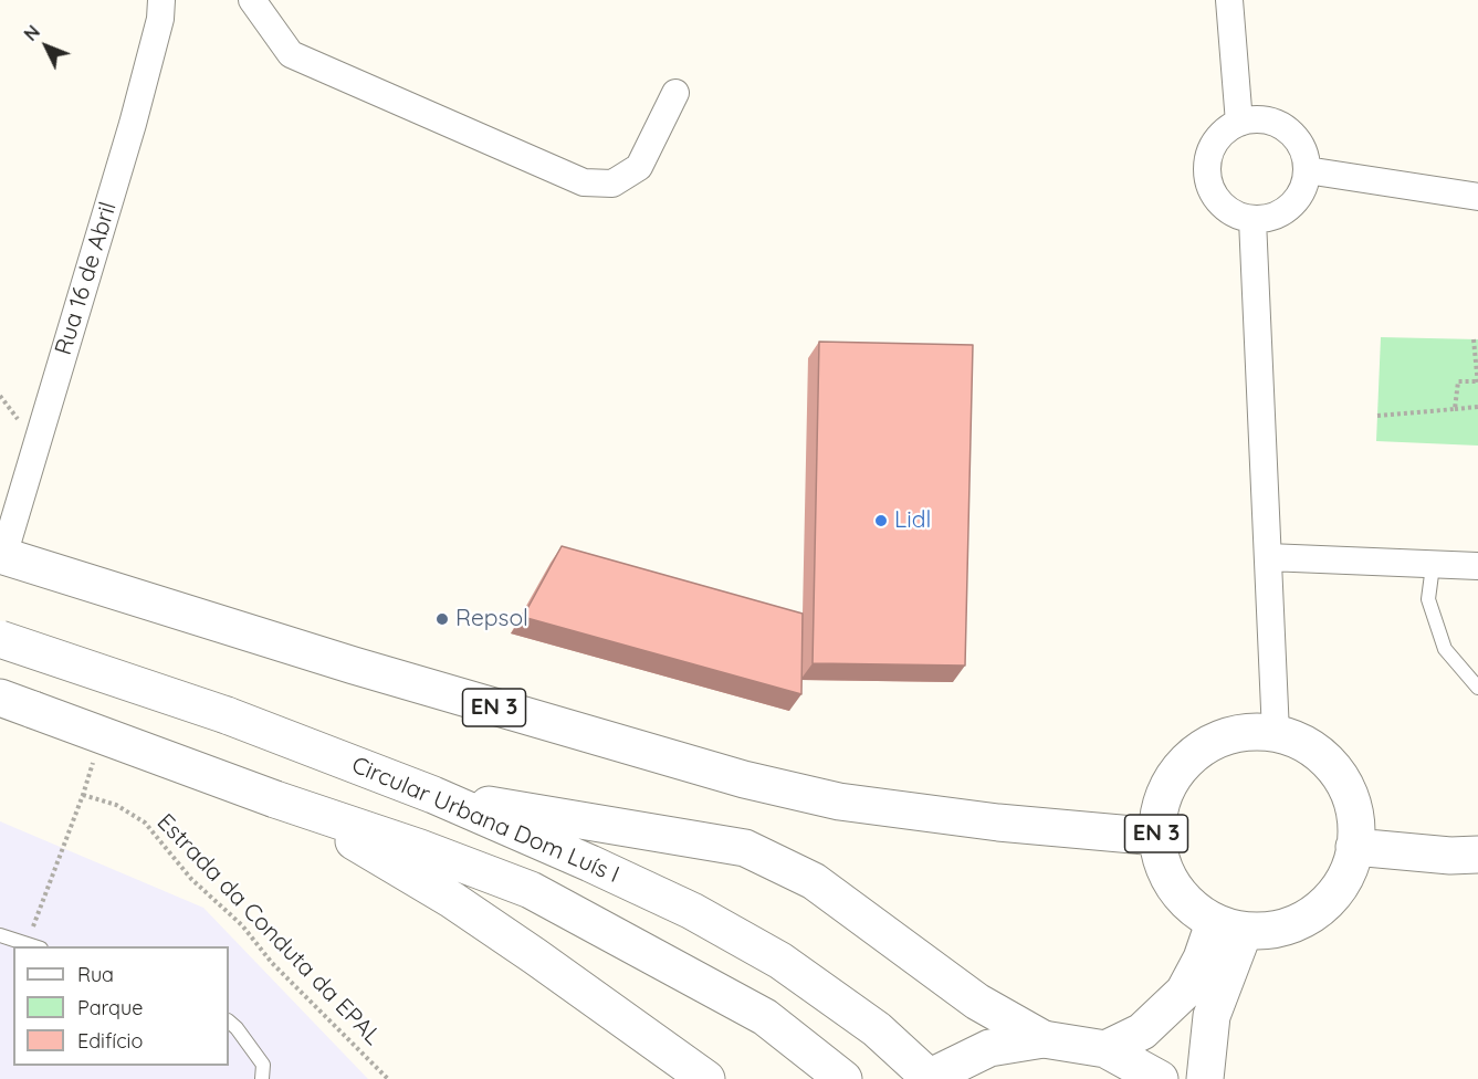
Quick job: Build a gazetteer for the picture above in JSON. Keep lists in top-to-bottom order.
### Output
{
  "streets": {
    "main road": ["EN 3", "Circular Urbana Dom Luís I"],
    "street": ["Rua 16 de Abril"],
    "path": ["Estrada da Conduta da EPAL"]
  },
  "crossings": [
    ["Rua 16 de Abril", "EN 3"]
  ],
  "places": ["Lidl", "Repsol"],
  "legend": ["Rua", "Parque", "Edifício"],
  "north": "top left"
}
